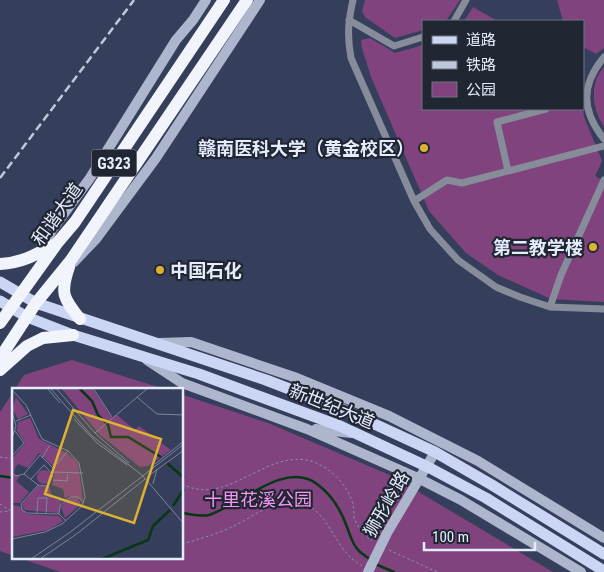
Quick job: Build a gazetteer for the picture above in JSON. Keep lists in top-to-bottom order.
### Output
{
  "streets": {
    "highway": ["G323", "和谐大道"],
    "main road": ["新世纪大道"],
    "street": ["狮形岭路"]
  },
  "crossings": [
    ["G323", "和谐大道"],
    ["G323", "新世纪大道"],
    ["和谐大道", "新世纪大道"],
    ["新世纪大道", "狮形岭路"]
  ],
  "parks": ["十里花溪公园"],
  "places": ["赣南医科大学（黄金校区）", "第二教学楼", "中国石化"],
  "legend": ["道路", "铁路", "公园"],
  "scale_bar": "100 m"
}
